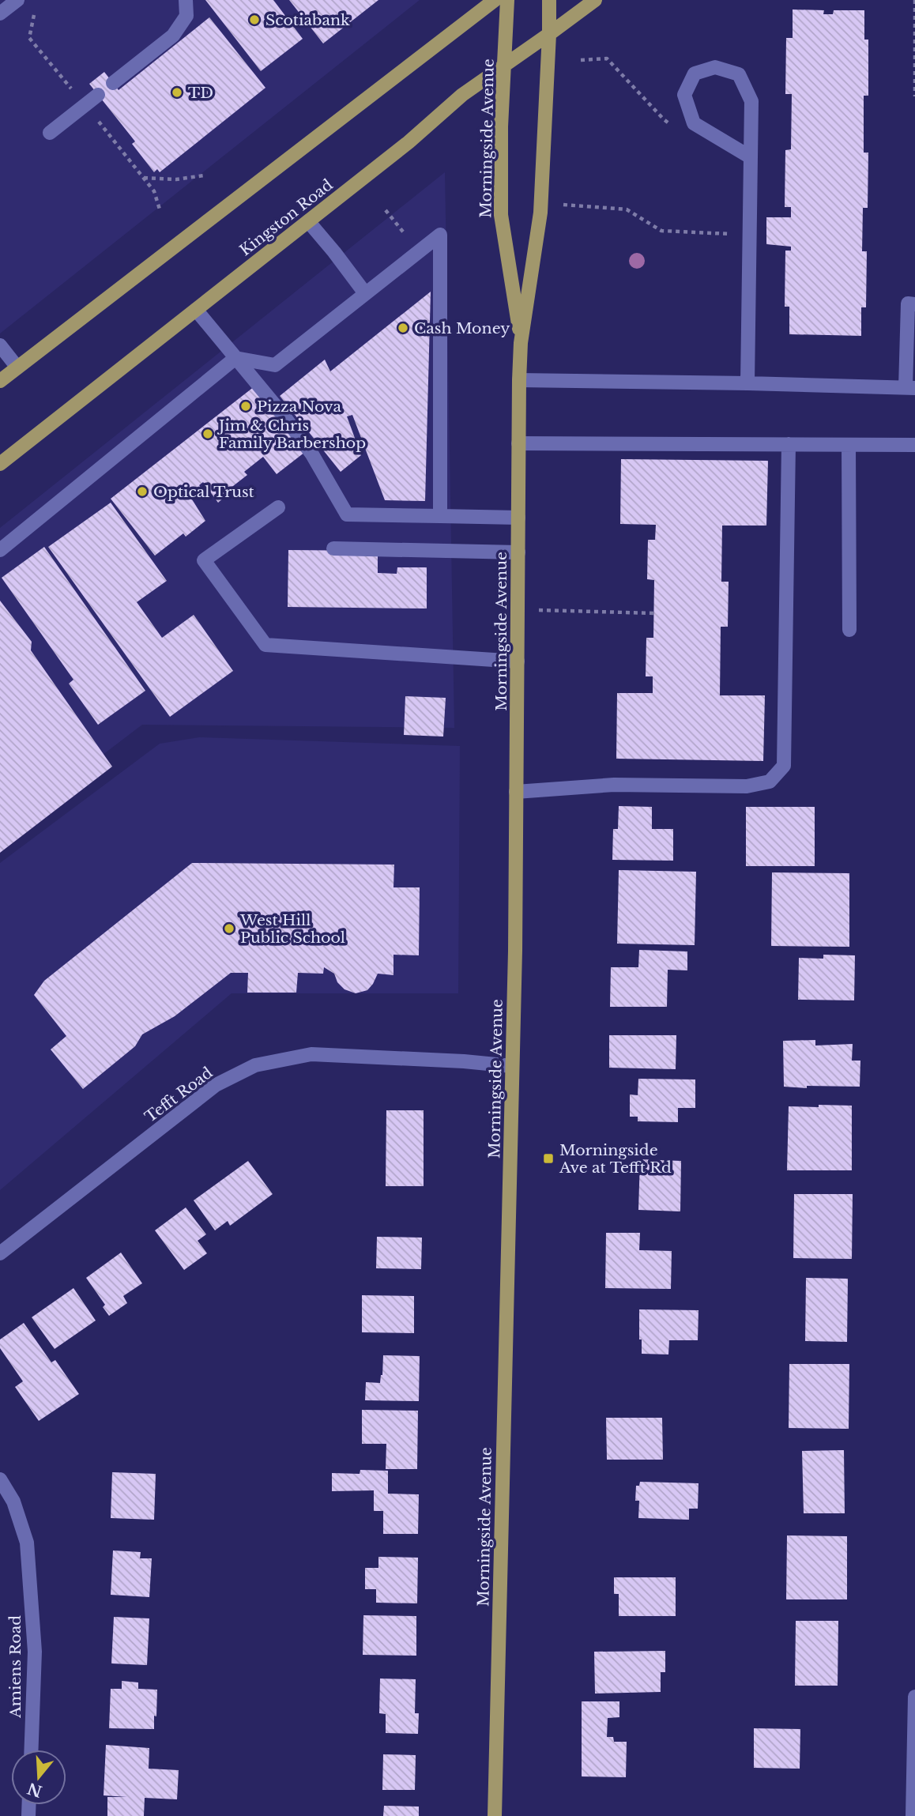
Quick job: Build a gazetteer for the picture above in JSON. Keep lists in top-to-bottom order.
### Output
{
  "streets": {
    "main road": ["Morningside Avenue", "Kingston Road"],
    "street": ["Tefft Road", "Amiens Road"]
  },
  "crossings": [
    ["Morningside Avenue", "Kingston Road"],
    ["Morningside Avenue", "Tefft Road"]
  ],
  "places": {
    "other": [
      "Scotiabank",
      "TD",
      "Cash Money",
      "Pizza Nova",
      "Jim & Chris Family Barbershop",
      "Optical Trust",
      "West Hill Public School"
    ],
    "transit": ["Morningside Ave at Tefft Rd"]
  },
  "north": "bottom"
}
